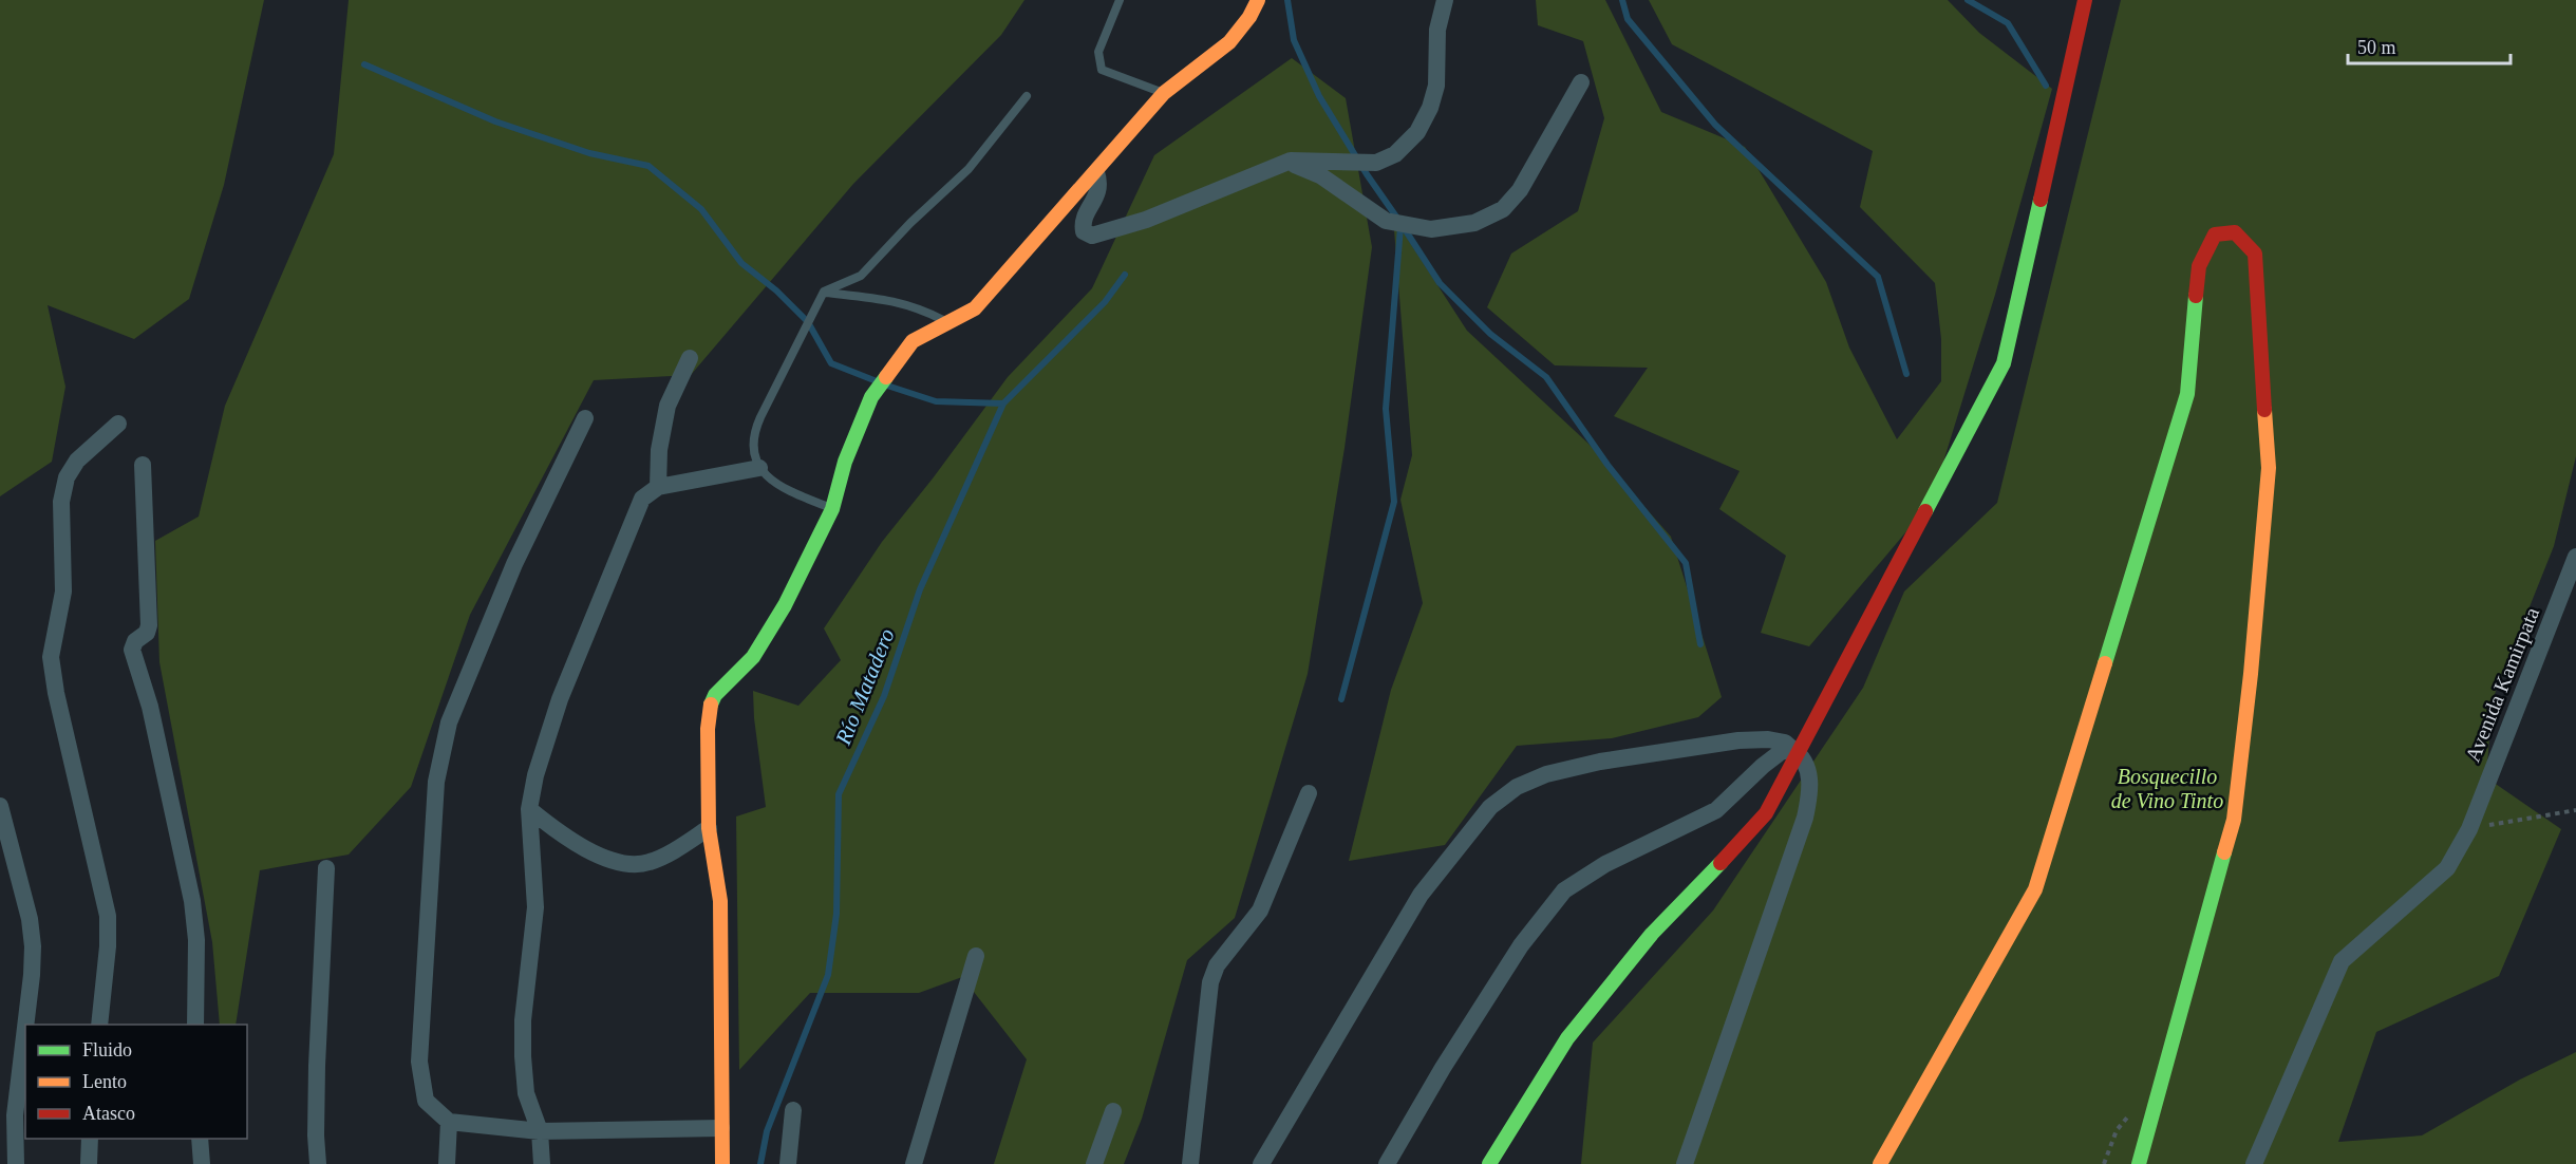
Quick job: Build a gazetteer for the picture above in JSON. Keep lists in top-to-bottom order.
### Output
{
  "streets": {
    "street": ["Avenida Kamirpata"]
  },
  "water": ["Río Matadero"],
  "parks": ["Bosquecillo de Vino Tinto"],
  "legend": ["Fluido", "Lento", "Atasco"],
  "scale_bar": "50 m"
}
